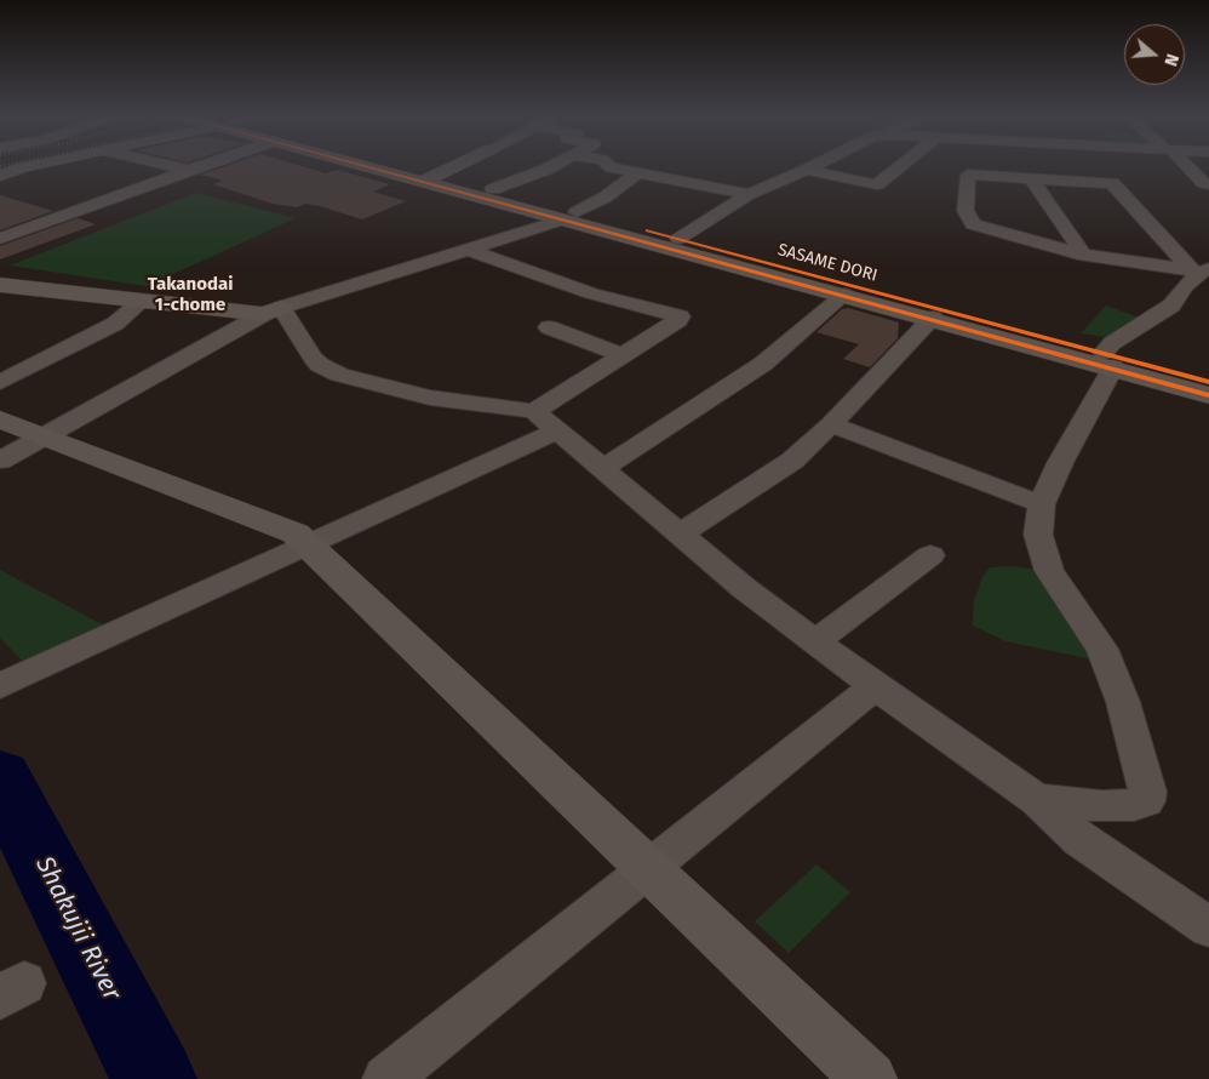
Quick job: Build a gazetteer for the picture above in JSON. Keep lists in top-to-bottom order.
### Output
{
  "streets": {
    "main road": ["SASAME DORI"]
  },
  "districts": ["Takanodai 1-chome"],
  "water": ["Shakujii River"],
  "north": "right"
}
